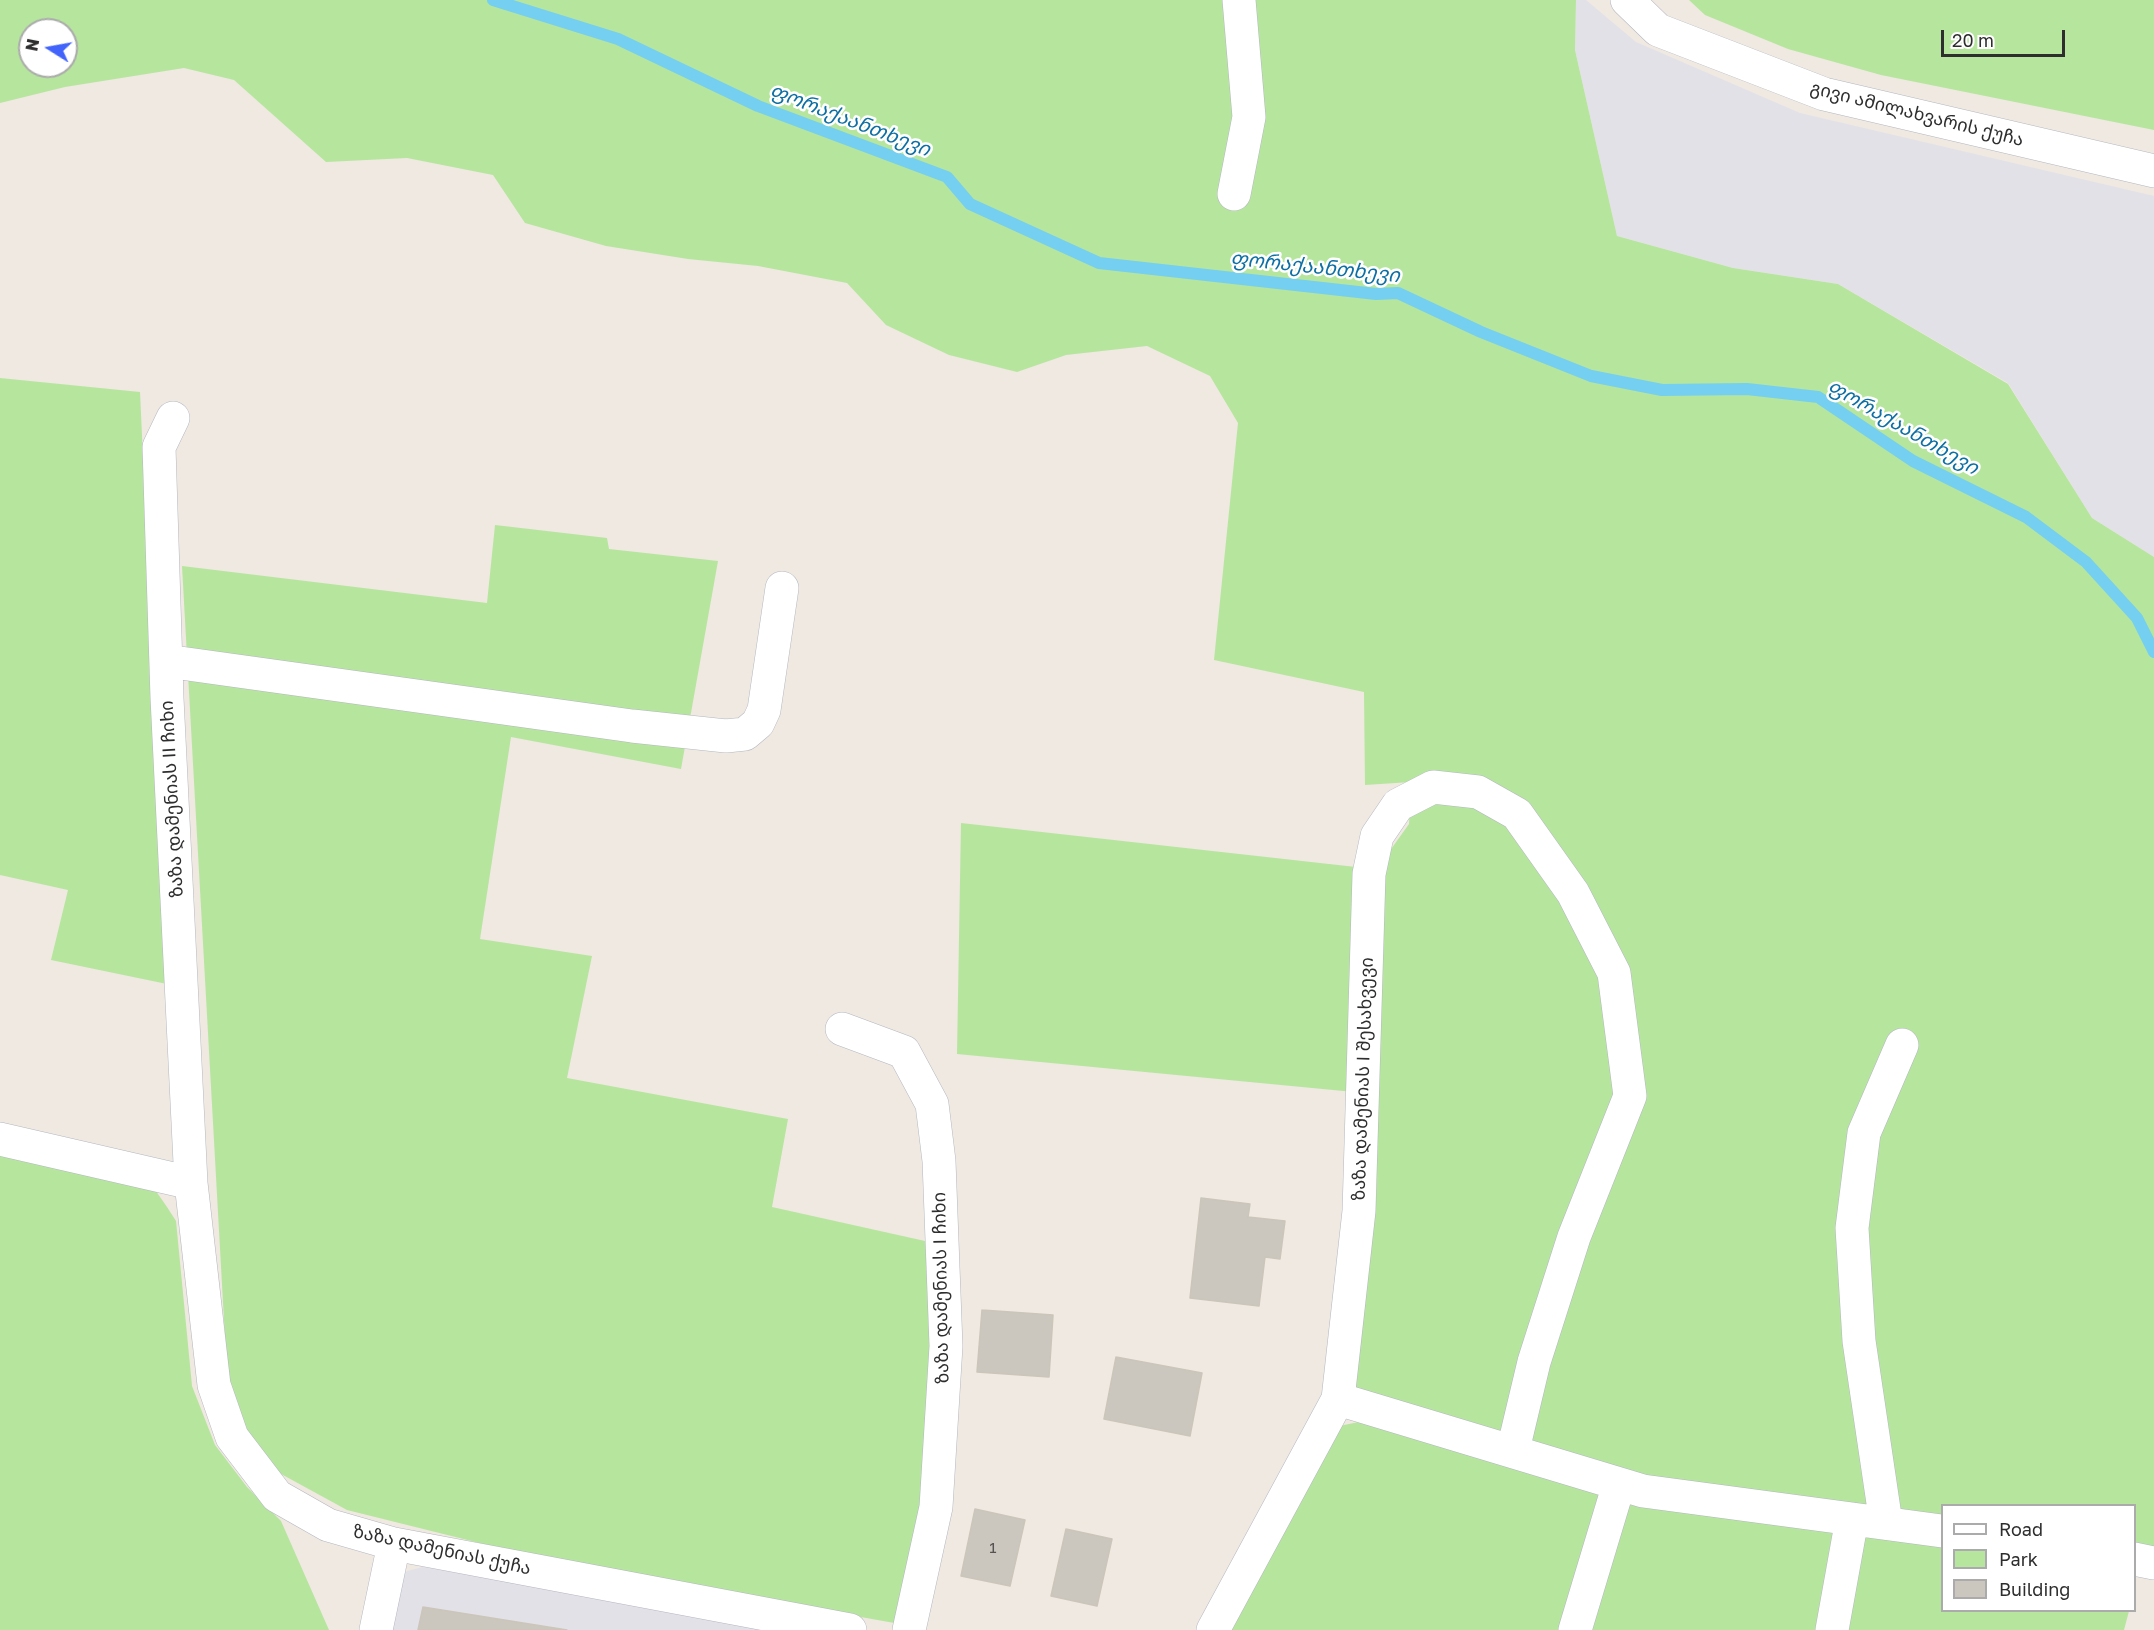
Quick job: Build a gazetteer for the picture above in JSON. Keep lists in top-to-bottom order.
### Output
{
  "streets": {
    "street": [
      "გივი ამილახვარის ქუჩა",
      "ზაზა დამენიას II ჩიხი",
      "ზაზა დამენიას I შესახვევი",
      "ზაზა დამენიას I ჩიხი",
      "ზაზა დამენიას ქუჩა"
    ]
  },
  "crossings": [
    ["ზაზა დამენიას II ჩიხი", "ზაზა დამენიას ქუჩა"]
  ],
  "water": ["ფორაქაანთხევი"],
  "house_numbers": ["1"],
  "legend": ["Road", "Park", "Building"],
  "scale_bar": "20 m",
  "north": "left"
}
